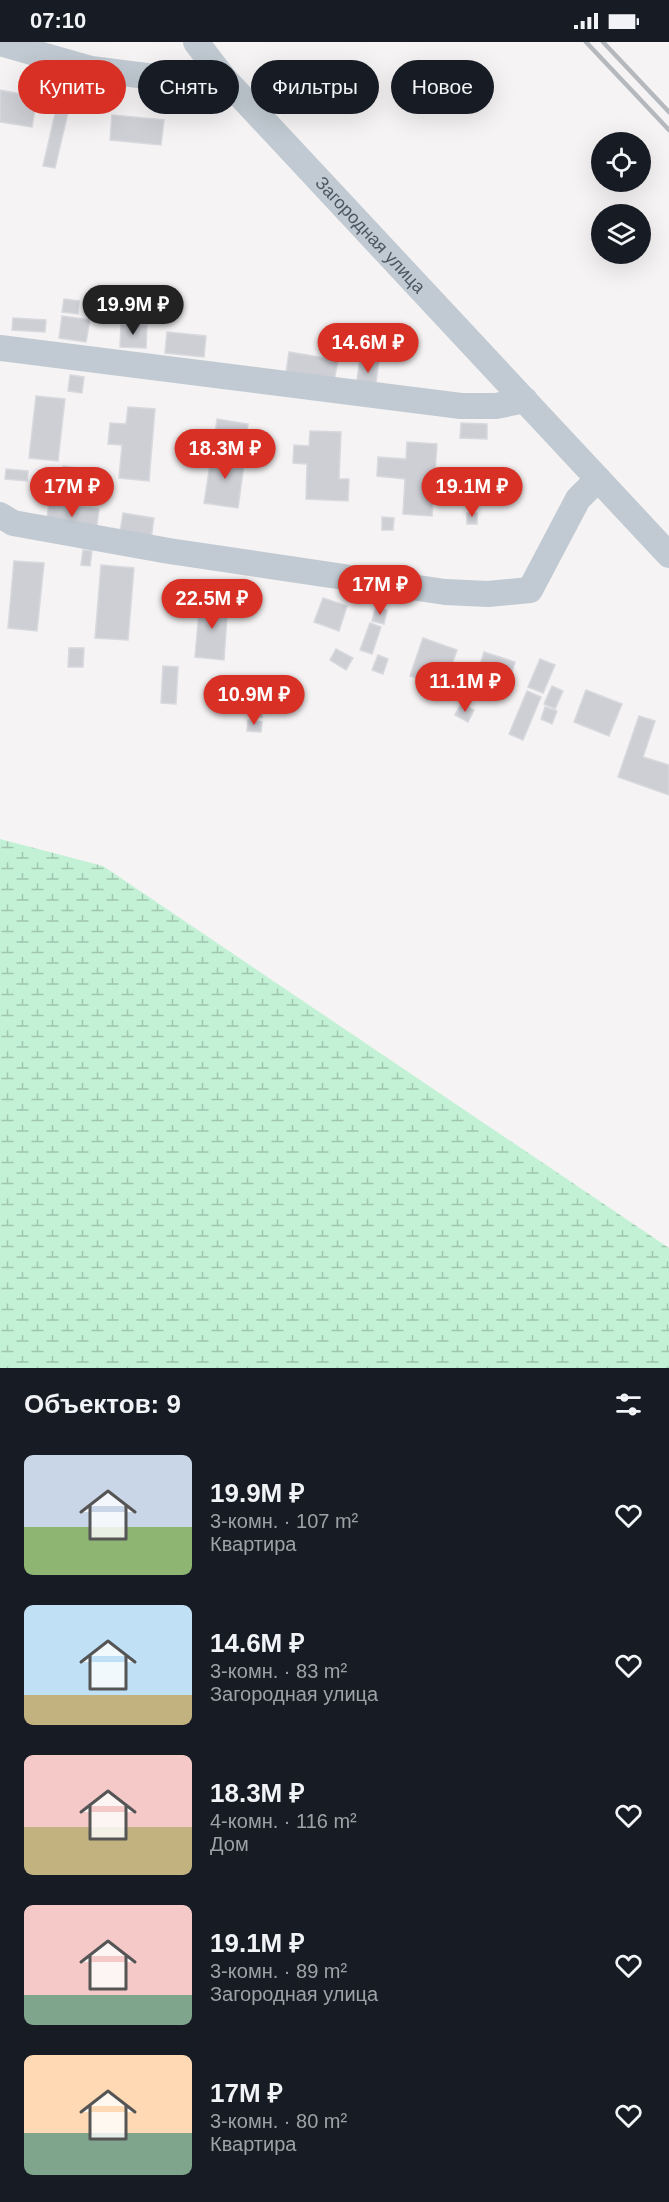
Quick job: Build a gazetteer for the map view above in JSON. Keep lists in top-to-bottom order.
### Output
{
  "streets": {
    "street": ["Загородная улица"]
  },
  "page": {
    "status": "07:10",
    "chip": [
      "Купить",
      "Снять",
      "Фильтры",
      "Новое"
    ],
    "price": [
      "19.9M ₽",
      "14.6M ₽",
      "18.3M ₽",
      "17M ₽",
      "19.1M ₽",
      "17M ₽",
      "22.5M ₽",
      "11.1M ₽",
      "10.9M ₽"
    ],
    "heading": "Объектов: 9",
    "list": [
      {
        "name": "19.9M ₽",
        "note": "3-комн. · 107 m² · Квартира"
      },
      {
        "name": "14.6M ₽",
        "note": "3-комн. · 83 m² · Загородная улица"
      },
      {
        "name": "18.3M ₽",
        "note": "4-комн. · 116 m² · Дом"
      },
      {
        "name": "19.1M ₽",
        "note": "3-комн. · 89 m² · Загородная улица"
      },
      {
        "name": "17M ₽",
        "note": "3-комн. · 80 m² · Квартира"
      }
    ]
  }
}
